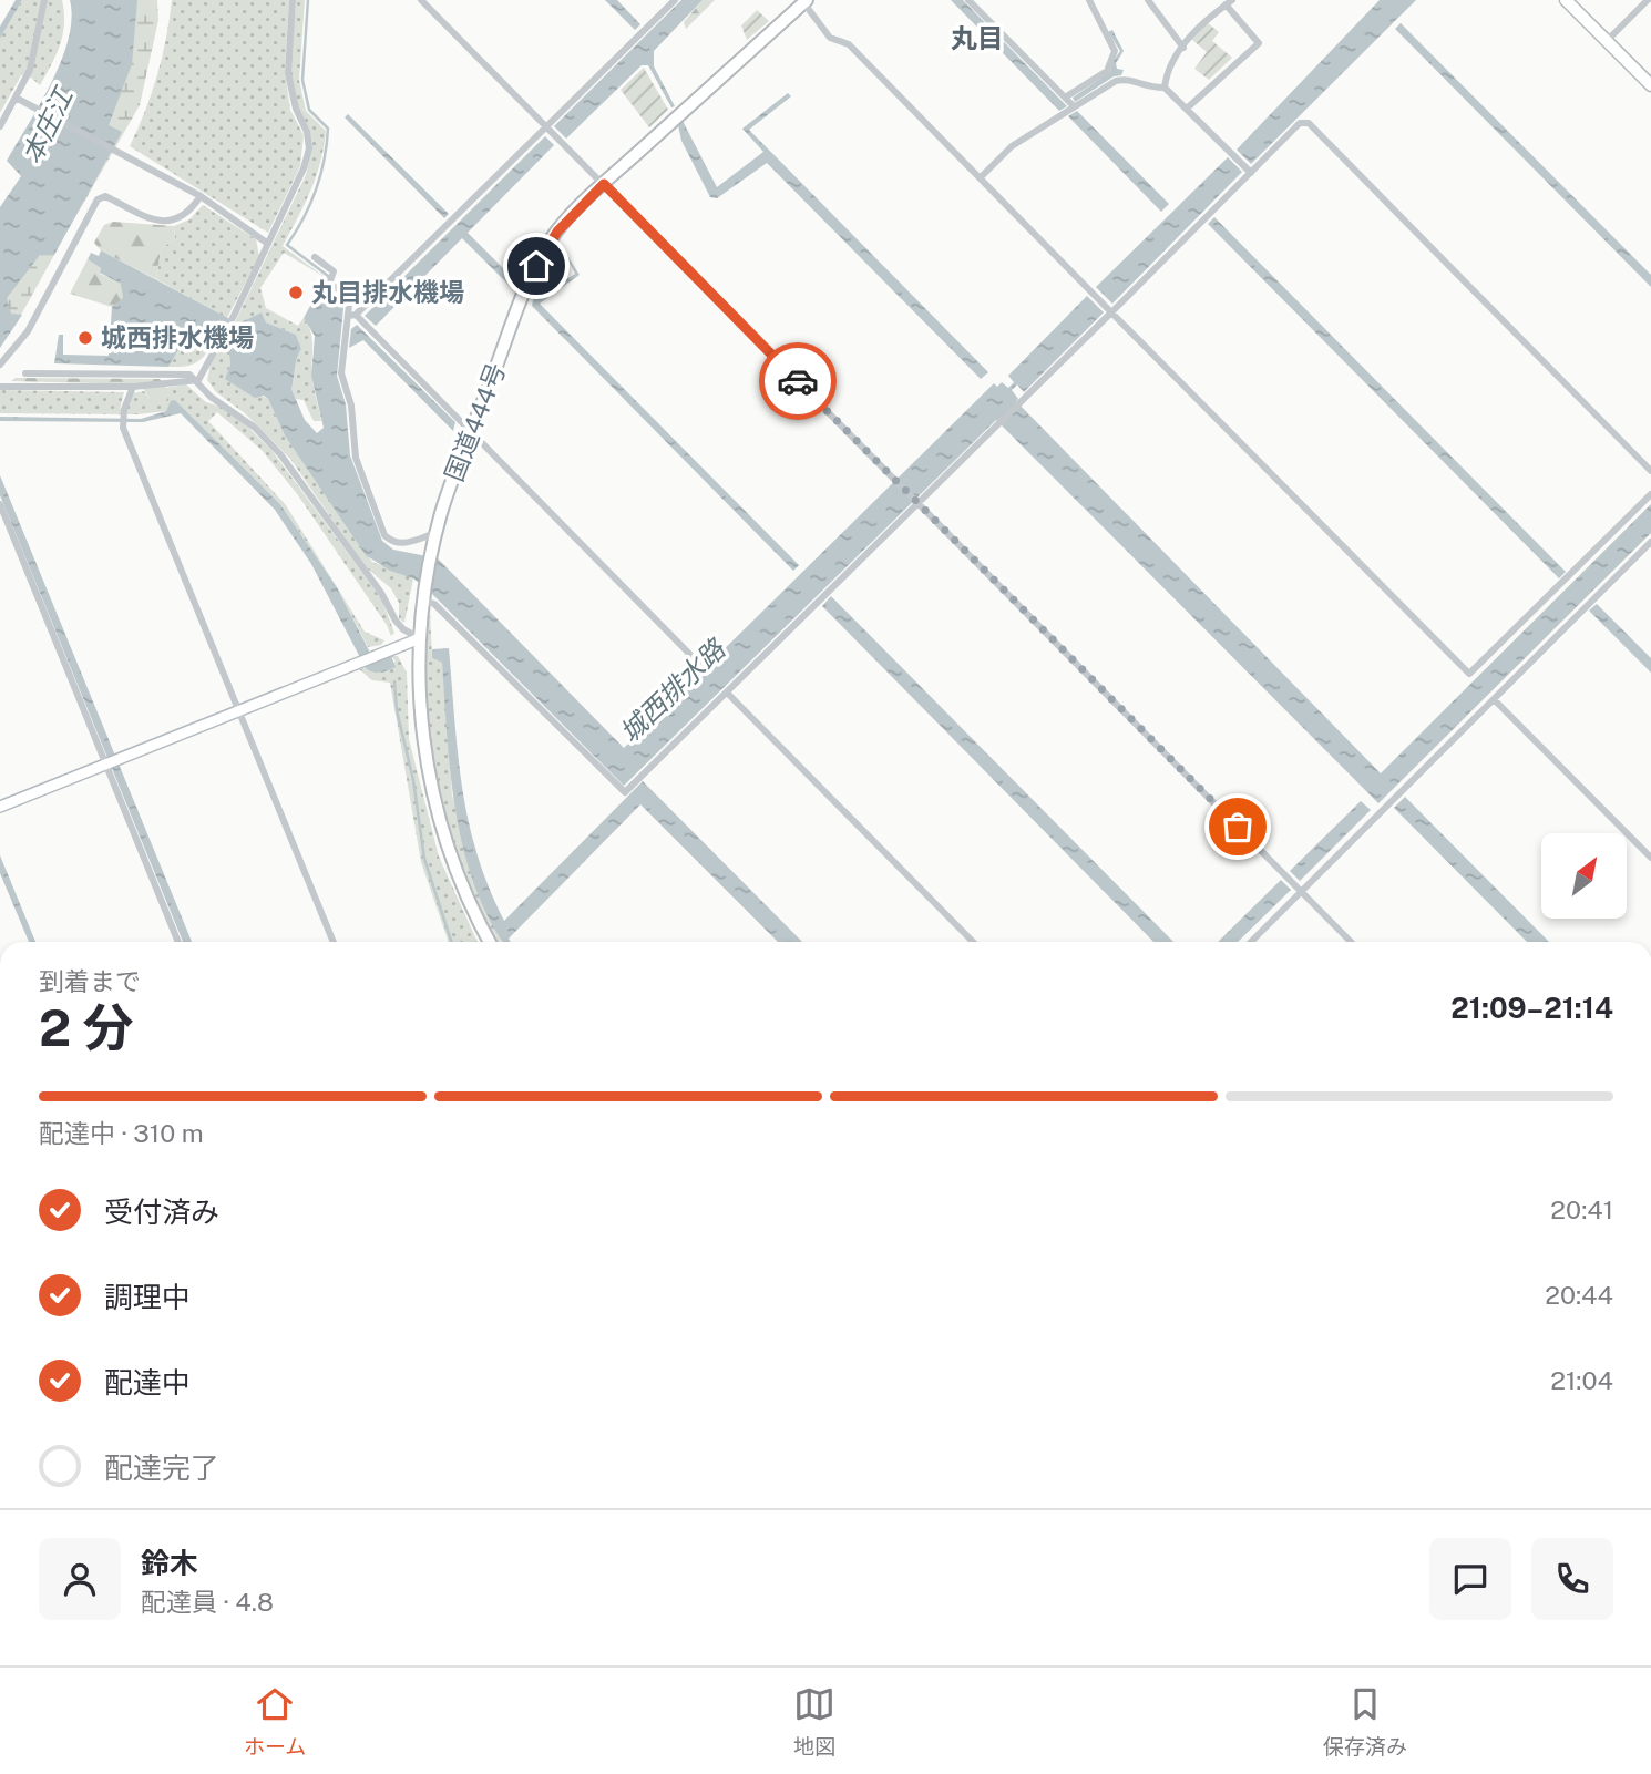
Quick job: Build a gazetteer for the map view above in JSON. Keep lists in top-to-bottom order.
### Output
{
  "streets": {
    "highway": ["国道444号"]
  },
  "districts": ["丸目"],
  "water": ["本庄江", "城西排水路"],
  "places": ["丸目排水機場", "城西排水機場"],
  "north": "top right",
  "page": {
    "heading": ["2 分", "到着まで", "21:09–21:14"],
    "panel": ["鈴木", "配達員 · 4.8"],
    "bar": "配達中 · 310 m",
    "list": [
      ["受付済み", "20:41"],
      ["調理中", "20:44"],
      ["配達中", "21:04"],
      "配達完了"
    ],
    "tabs": ["ホーム", "地図", "保存済み"]
  }
}
